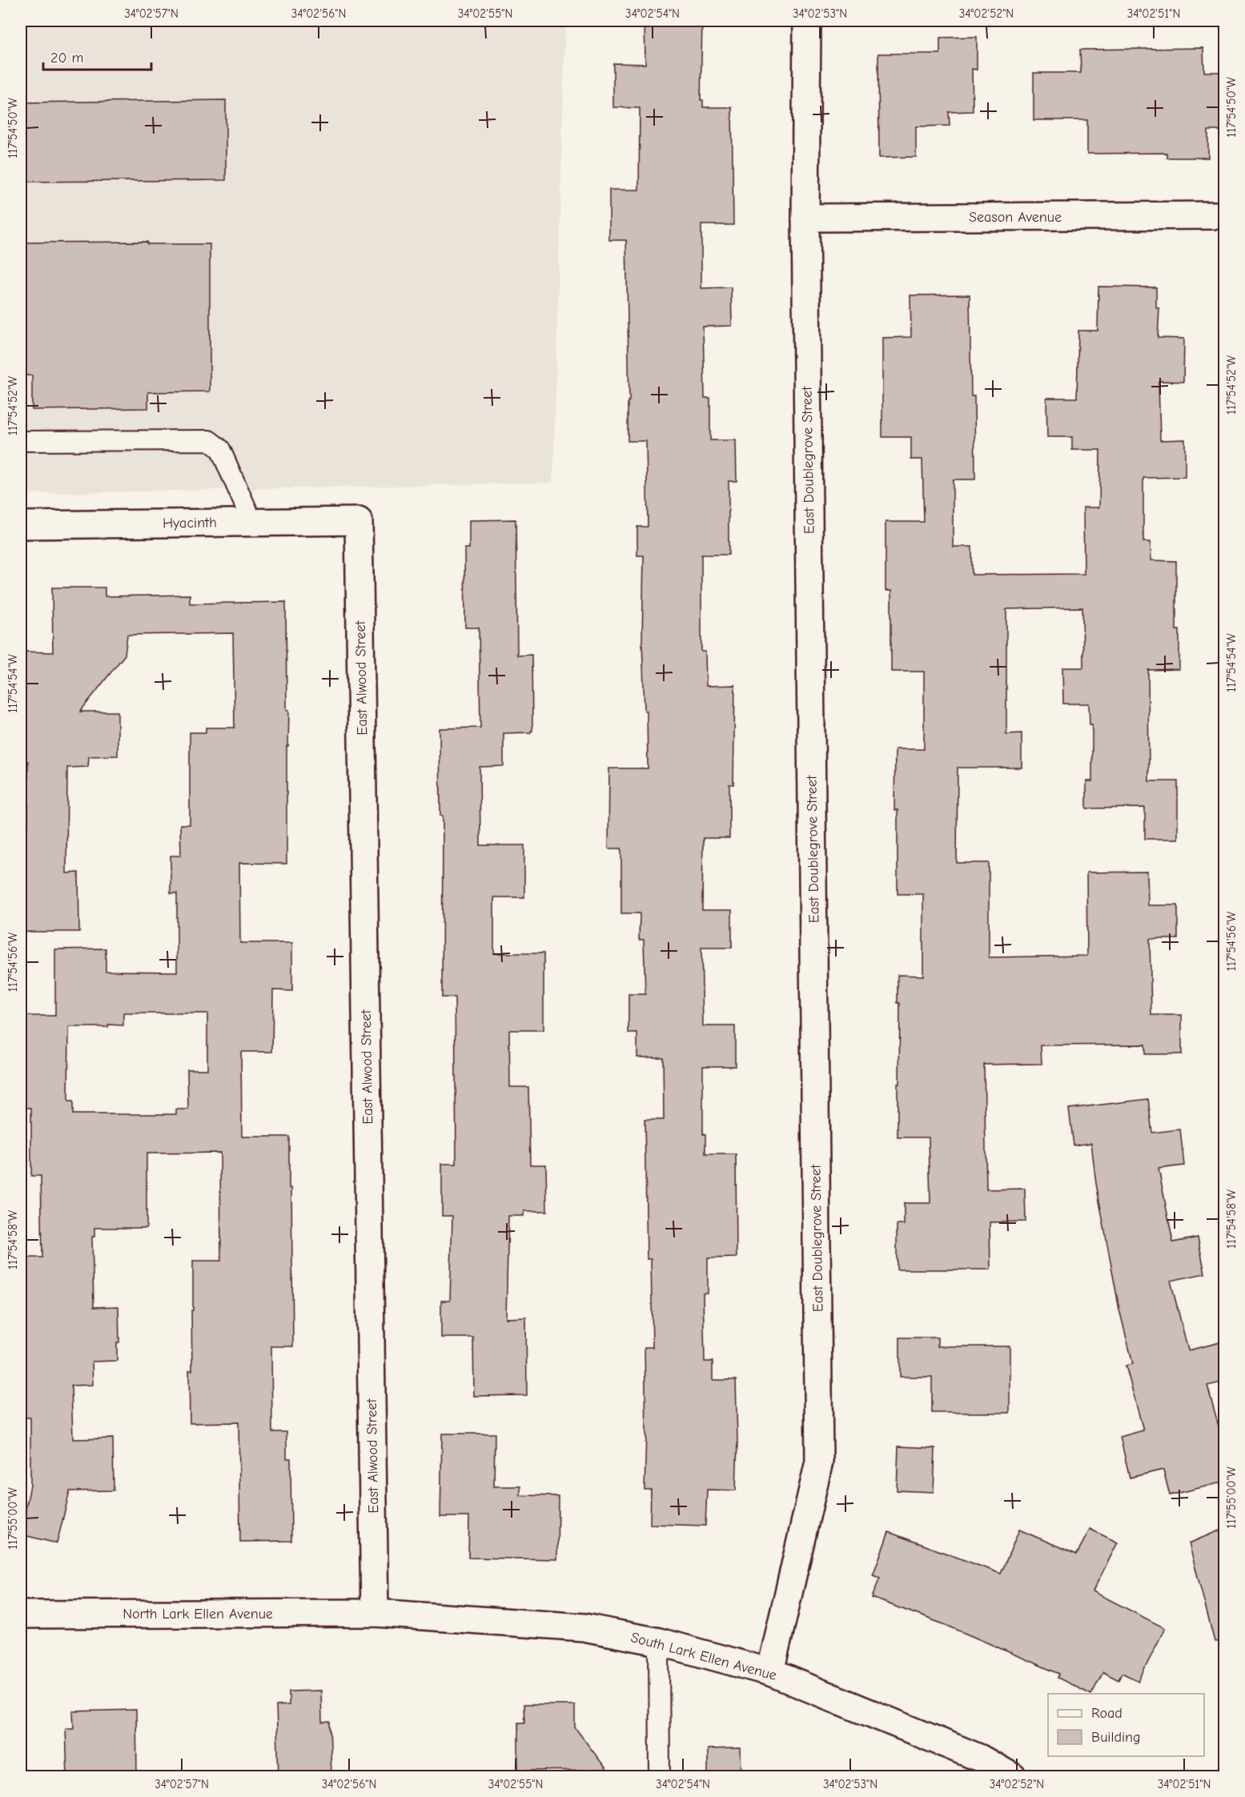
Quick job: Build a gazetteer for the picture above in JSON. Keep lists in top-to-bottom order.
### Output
{
  "streets": {
    "street": [
      "Season Avenue",
      "East Doublegrove Street",
      "Hyacinth",
      "East Alwood Street",
      "North Lark Ellen Avenue",
      "South Lark Ellen Avenue"
    ]
  },
  "crossings": [
    ["Season Avenue", "East Doublegrove Street"],
    ["East Doublegrove Street", "South Lark Ellen Avenue"],
    ["Hyacinth", "East Alwood Street"],
    ["East Alwood Street", "North Lark Ellen Avenue"],
    ["East Alwood Street", "South Lark Ellen Avenue"],
    ["North Lark Ellen Avenue", "South Lark Ellen Avenue"]
  ],
  "legend": ["Road", "Building"],
  "scale_bar": "20 m",
  "coordinates": [
    "34°02'57\"N",
    "34°02'56\"N",
    "34°02'55\"N",
    "34°02'54\"N",
    "34°02'53\"N",
    "34°02'52\"N",
    "34°02'51\"N",
    "117°54'50\"W",
    "117°54'52\"W",
    "117°54'54\"W",
    "117°54'56\"W",
    "117°54'58\"W",
    "117°55'00\"W"
  ]
}
